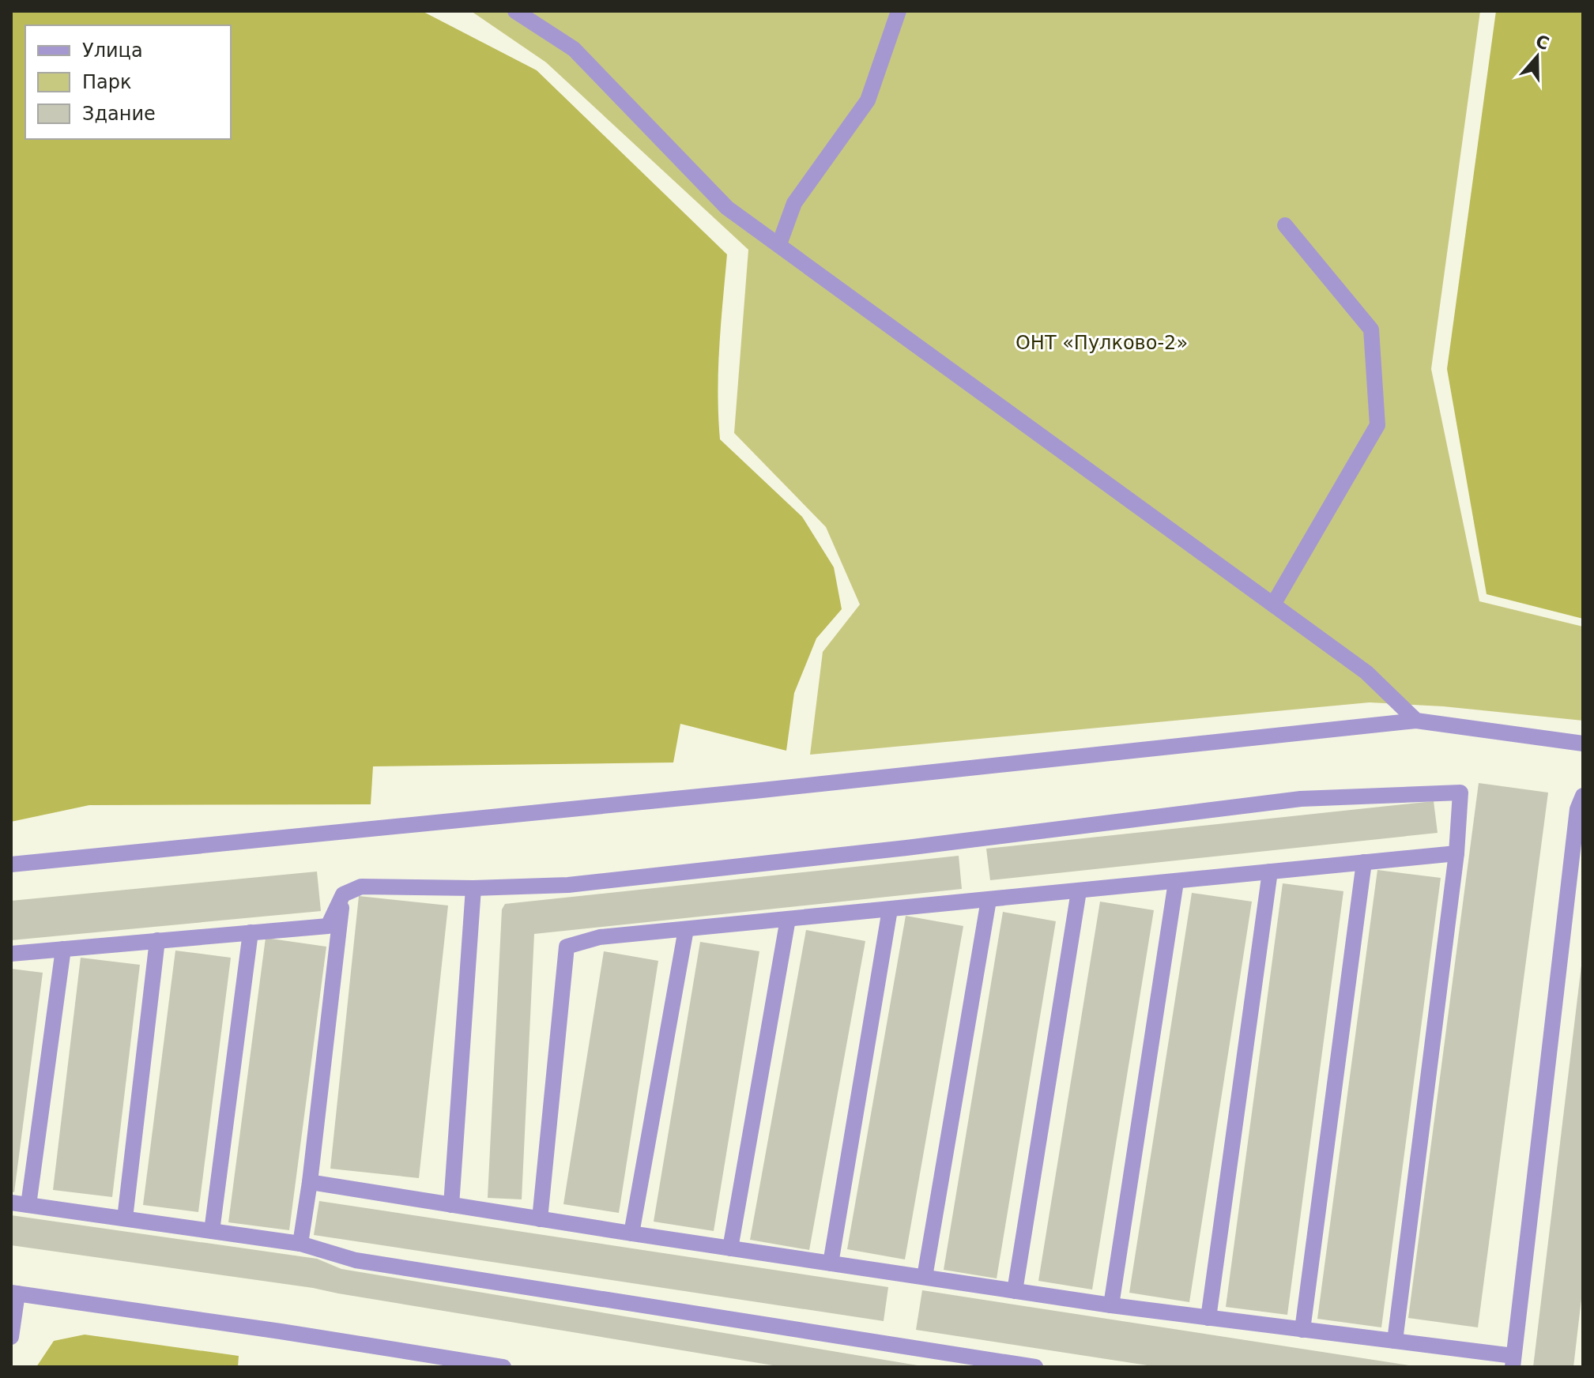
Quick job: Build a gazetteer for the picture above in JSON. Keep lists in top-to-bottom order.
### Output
{
  "parks": ["ОНТ «Пулково-2»"],
  "legend": ["Улица", "Парк", "Здание"],
  "north": "top"
}
